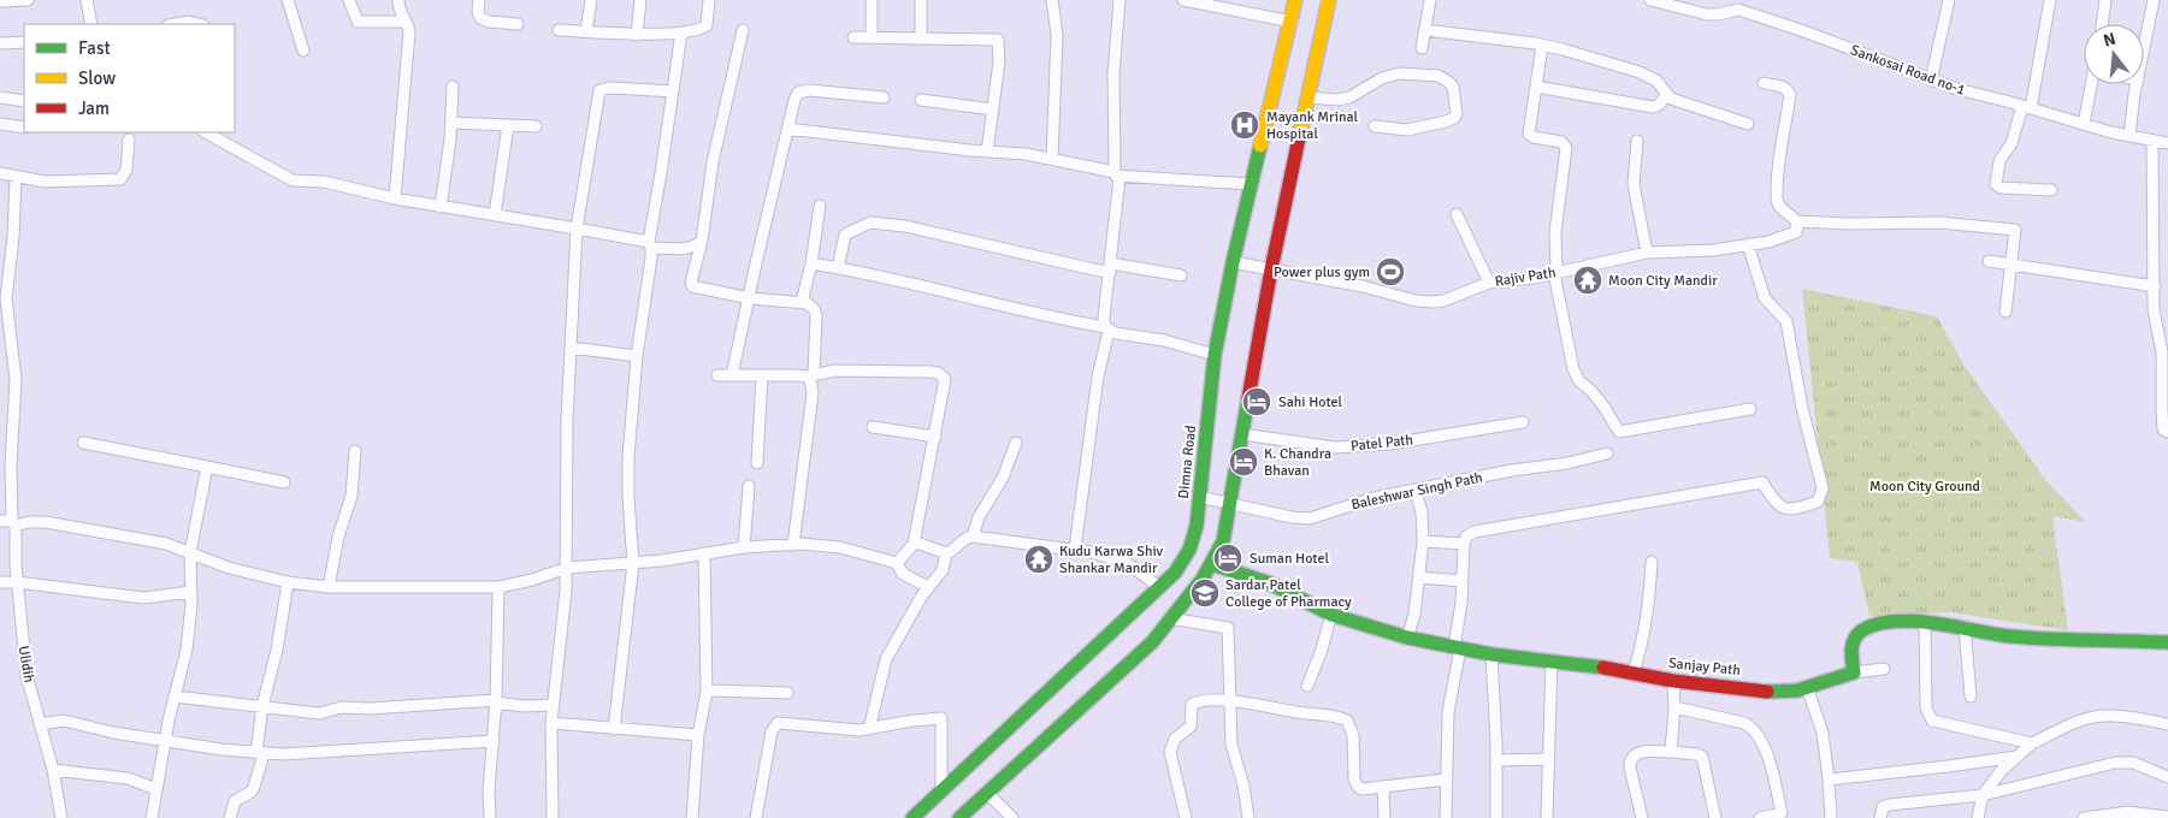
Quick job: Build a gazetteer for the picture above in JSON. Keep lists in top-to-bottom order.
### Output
{
  "streets": {
    "street": [
      "Sankosai Road no-1",
      "Rajiv Path",
      "Patel Path",
      "Dimna Road",
      "Baleshwar Singh Path",
      "Ulidih",
      "Sanjay Path"
    ]
  },
  "crossings": [
    ["Rajiv Path", "Dimna Road"],
    ["Dimna Road", "Baleshwar Singh Path"]
  ],
  "parks": ["Moon City Ground"],
  "places": {
    "hospital": ["Mayank Mrinal Hospital"],
    "sports": ["Power plus gym"],
    "temple": ["Moon City Mandir", "Kudu Karwa Shiv Shankar Mandir"],
    "hotel": ["Sahi Hotel", "K. Chandra Bhavan", "Suman Hotel"],
    "school or university": ["Sardar Patel College of Pharmacy"]
  },
  "legend": ["Fast", "Slow", "Jam"],
  "north": "top"
}
